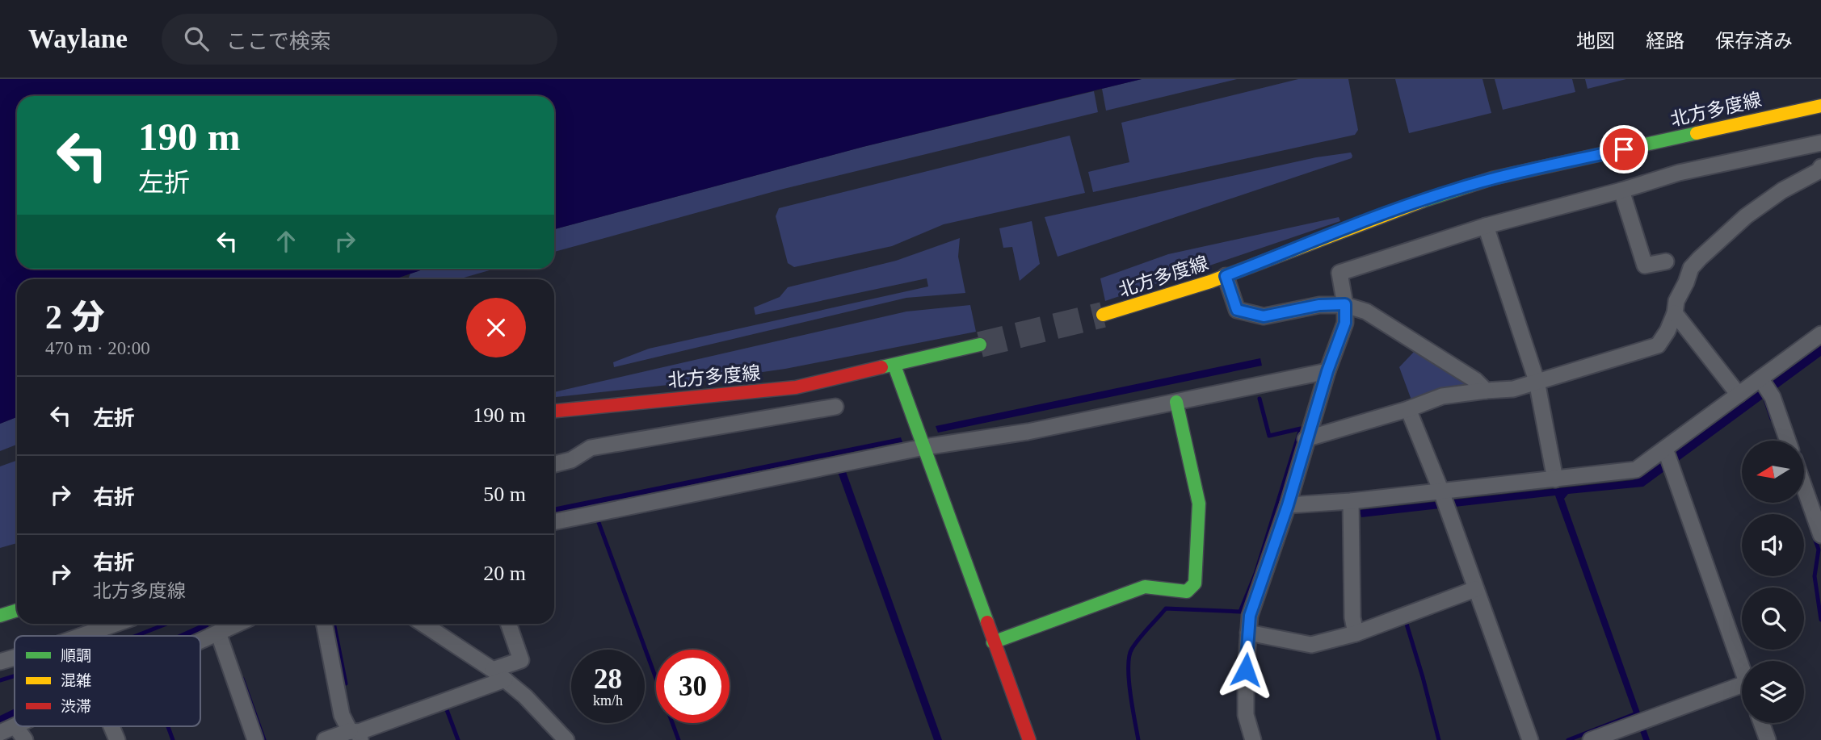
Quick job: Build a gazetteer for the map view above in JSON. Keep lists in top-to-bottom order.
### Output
{
  "streets": {
    "main road": ["北方多度線"]
  },
  "legend": ["順調", "混雑", "渋滞"],
  "north": "left",
  "page": {
    "header": "Waylane",
    "search": "ここで検索",
    "nav": ["地図", "経路", "保存済み"],
    "turn": ["190 m", "左折"],
    "heading": ["2 分", "470 m · 20:00"],
    "list": [
      {
        "name": "左折",
        "value": "190 m"
      },
      {
        "name": "右折",
        "value": "50 m"
      },
      {
        "name": "右折",
        "note": "北方多度線",
        "value": "20 m"
      }
    ],
    "speed": "28 km/h",
    "limit": "30"
  }
}
